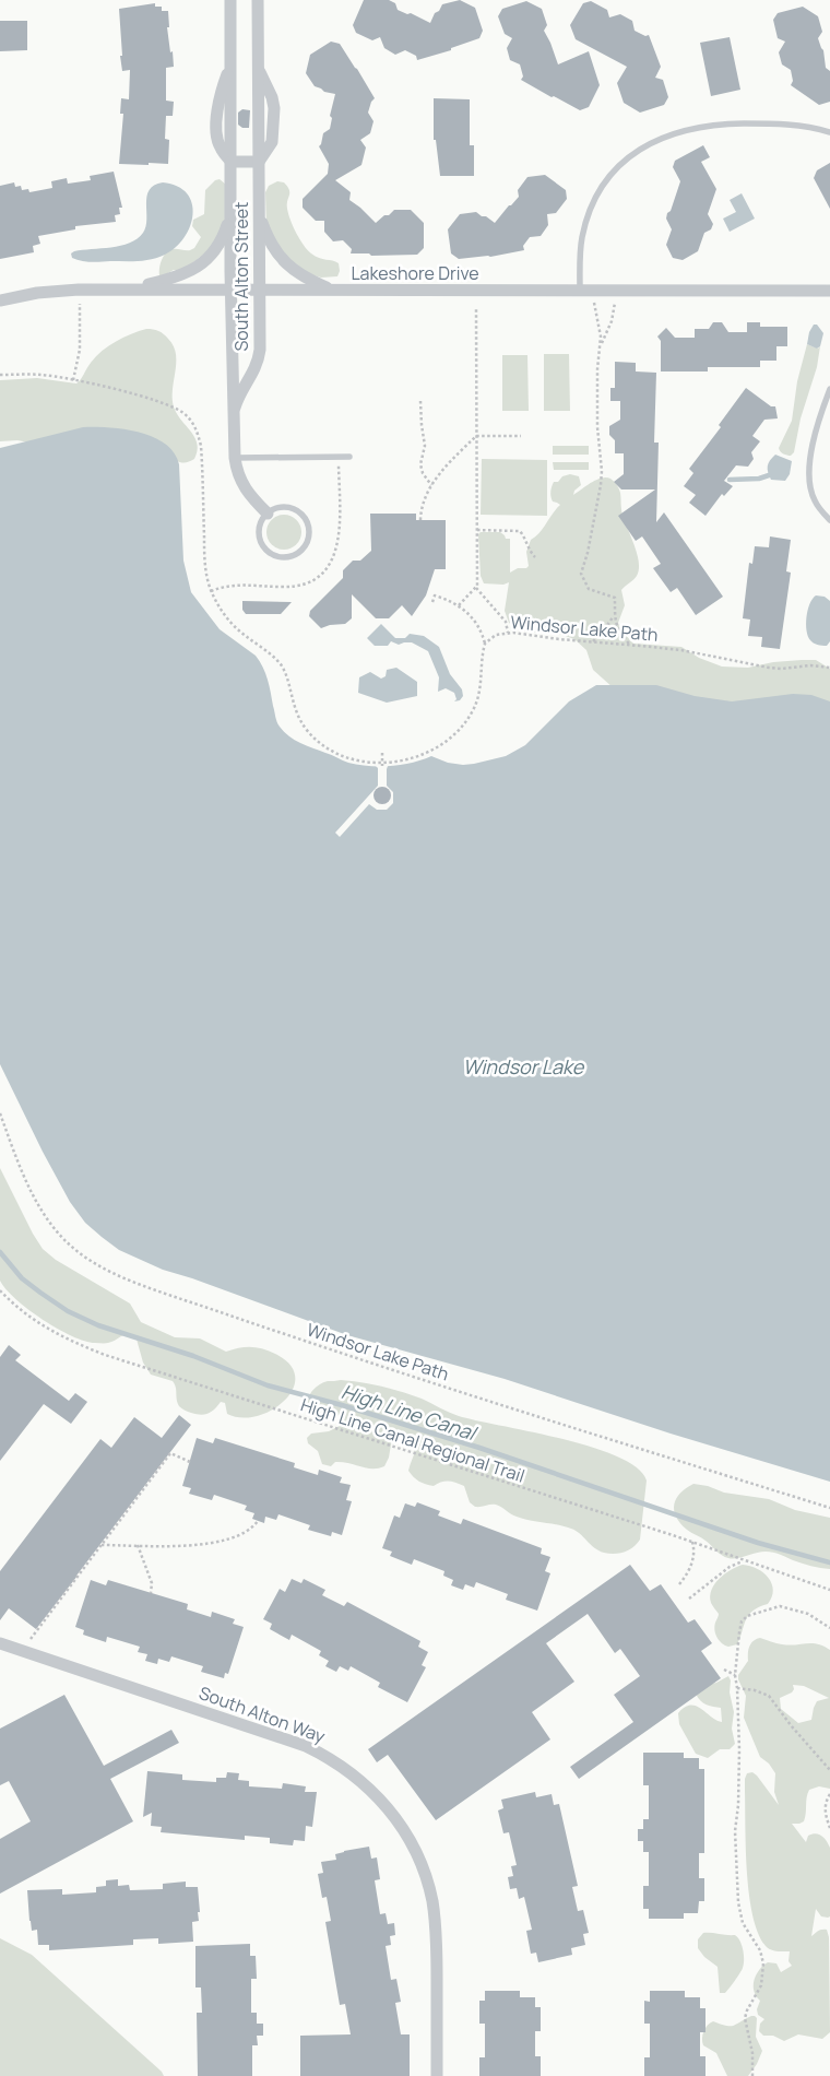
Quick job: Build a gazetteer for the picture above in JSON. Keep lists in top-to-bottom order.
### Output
{
  "streets": {
    "street": ["Lakeshore Drive", "South Alton Street", "South Alton Way"],
    "path": ["Windsor Lake Path", "High Line Canal Regional Trail"]
  },
  "crossings": [
    ["Lakeshore Drive", "South Alton Street"]
  ],
  "water": ["Windsor Lake", "High Line Canal"]
}
